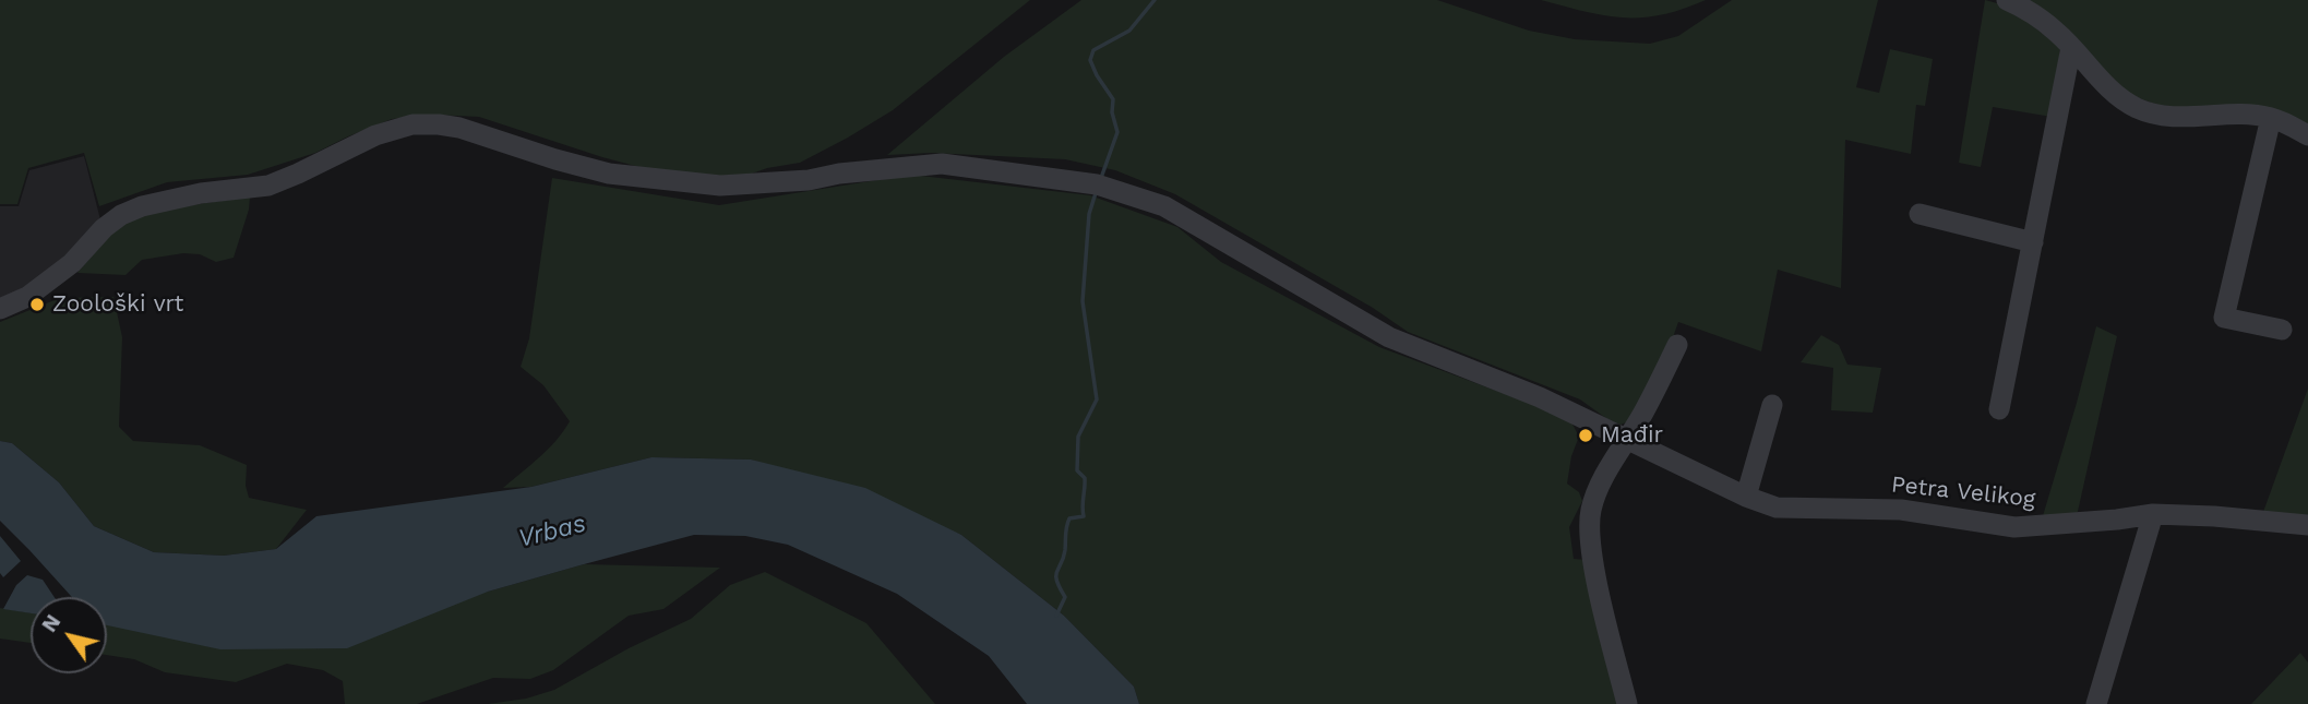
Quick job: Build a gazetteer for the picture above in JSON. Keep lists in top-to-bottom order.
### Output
{
  "streets": {
    "street": ["Petra Velikog"]
  },
  "water": ["Vrbas"],
  "places": ["Zoološki vrt", "Mađir"],
  "north": "top left"
}
